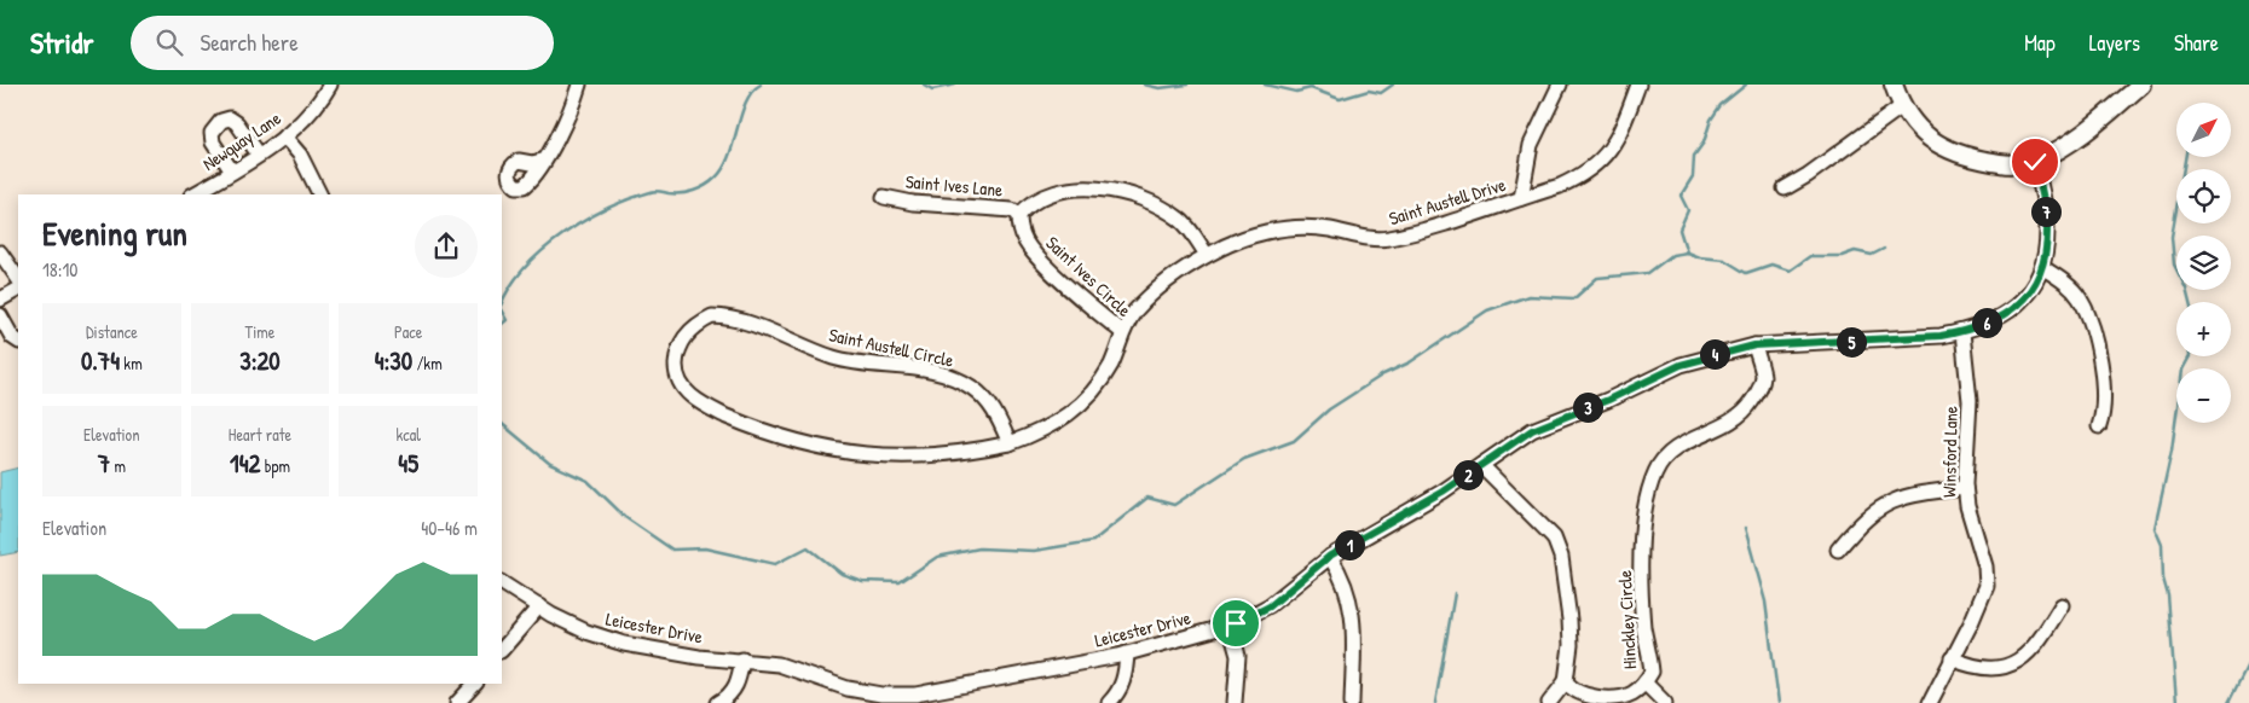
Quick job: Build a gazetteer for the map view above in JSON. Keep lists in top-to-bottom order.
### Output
{
  "streets": {
    "street": [
      "Newquay Lane",
      "Saint Ives Lane",
      "Saint Austell Drive",
      "Saint Ives Circle",
      "Saint Austell Circle",
      "Winsford Lane",
      "Hinckley Circle",
      "Leicester Drive"
    ]
  },
  "crossings": [
    ["Saint Ives Lane", "Saint Ives Circle"],
    ["Saint Austell Drive", "Saint Ives Circle"],
    ["Saint Austell Drive", "Saint Austell Circle"],
    ["Winsford Lane", "Leicester Drive"],
    ["Hinckley Circle", "Leicester Drive"]
  ],
  "north": "top right",
  "page": {
    "header": "Stridr",
    "search": "Search here",
    "nav": ["Map", "Layers", "Share"],
    "map_buttons": ["+", "−"],
    "heading": ["Evening run", "18:10"],
    "pins": [
      "7",
      "6",
      "5",
      "4",
      "3",
      "2",
      "1"
    ],
    "stats": [
      ["Distance", "0.74 km"],
      ["Time", "3:20"],
      ["Pace", "4:30 /km"],
      ["Elevation", "7 m"],
      ["Heart rate", "142 bpm"],
      ["kcal", "45"]
    ],
    "chart": ["Elevation", "40–46 m"]
  }
}
